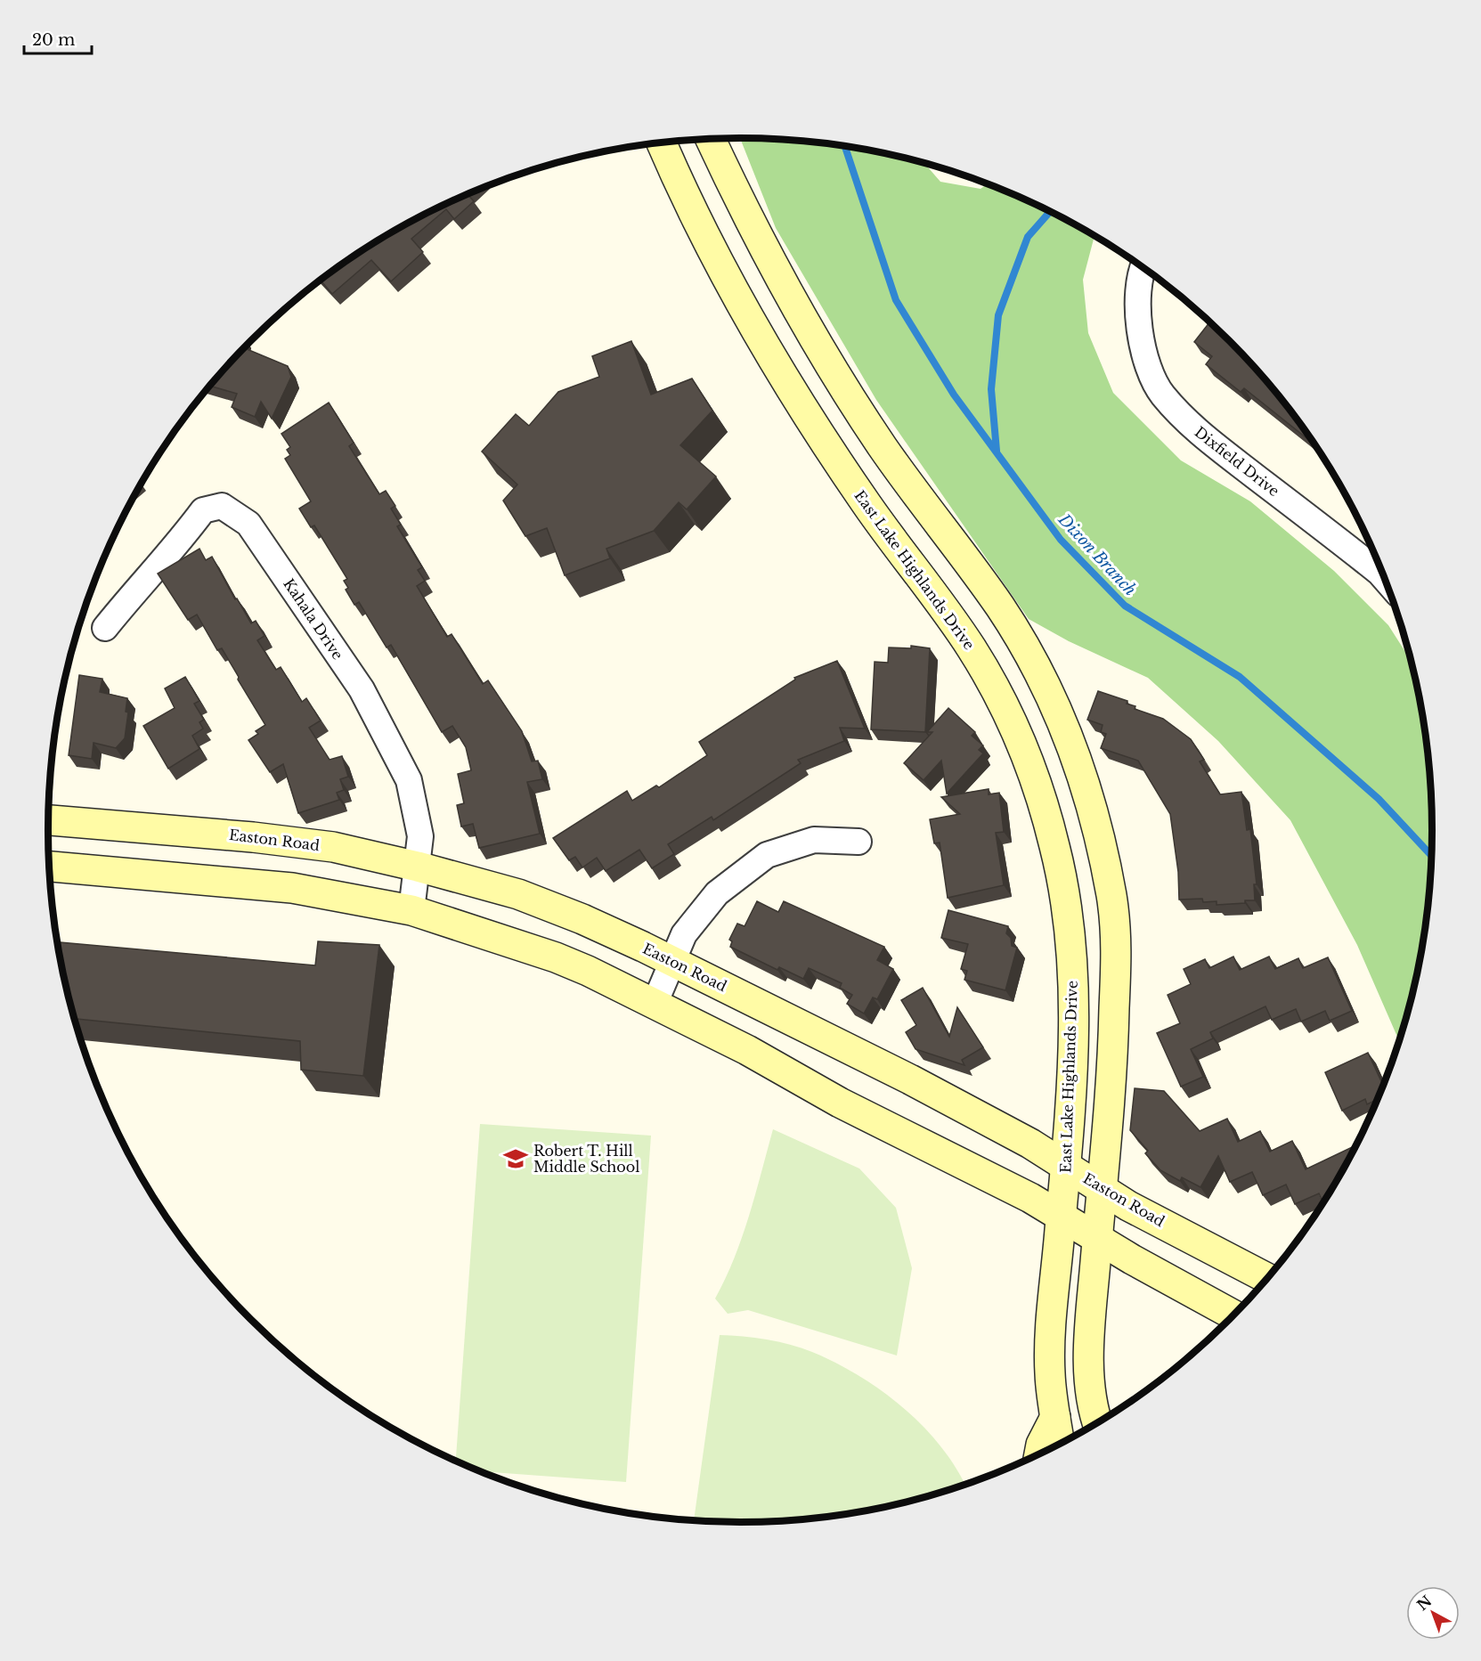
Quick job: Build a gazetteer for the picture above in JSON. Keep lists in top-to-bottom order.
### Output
{
  "streets": {
    "main road": ["East Lake Highlands Drive", "Easton Road"],
    "street": ["Dixfield Drive", "Kahala Drive"]
  },
  "crossings": [
    ["East Lake Highlands Drive", "Easton Road"],
    ["Kahala Drive", "Easton Road"]
  ],
  "water": ["Dixon Branch"],
  "places": {
    "school or university": ["Robert T. Hill Middle School"]
  },
  "scale_bar": "20 m",
  "north": "top left"
}
